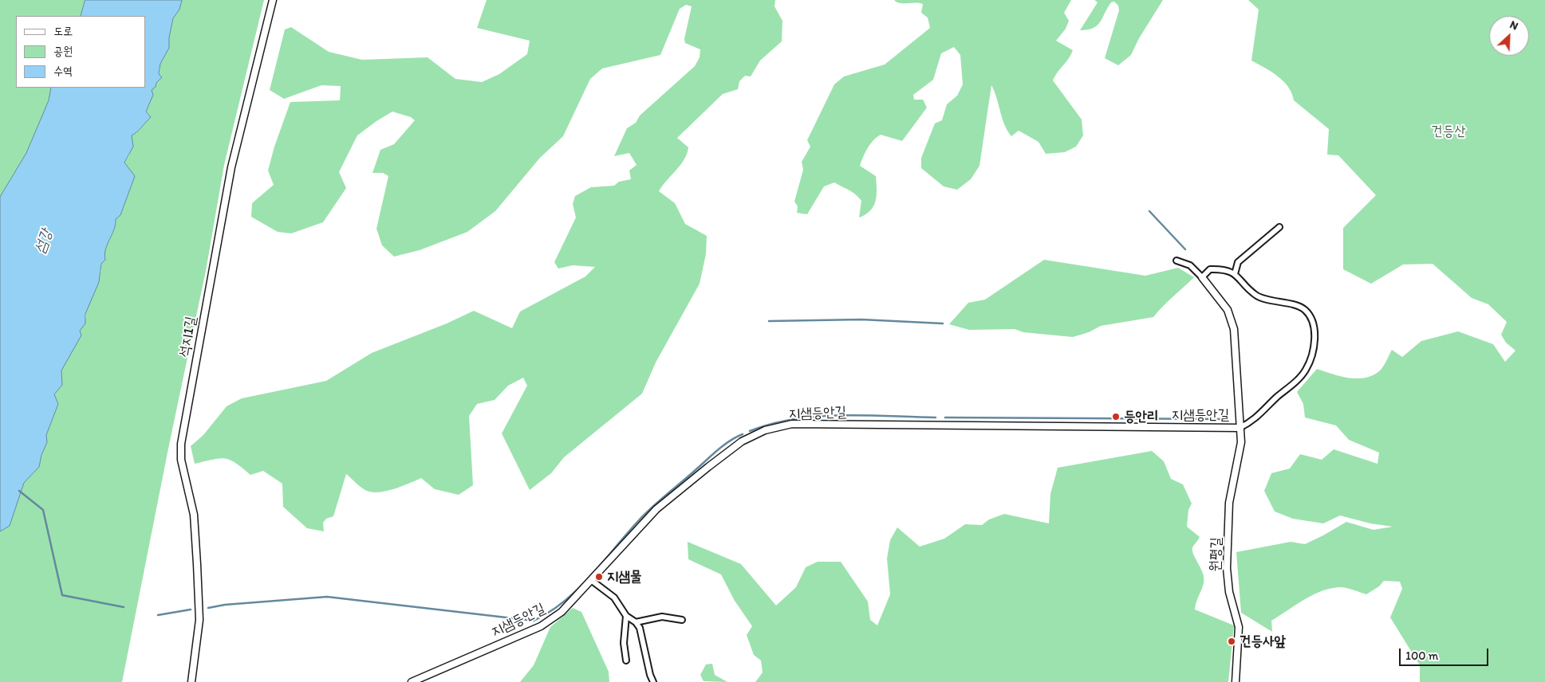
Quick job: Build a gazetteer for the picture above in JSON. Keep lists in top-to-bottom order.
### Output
{
  "streets": {
    "street": ["석지1길", "지샘등안길", "원평길"]
  },
  "crossings": [
    ["지샘등안길", "원평길"]
  ],
  "water": ["섬강"],
  "parks": ["건등산"],
  "places": ["등안리", "지샘물", "건등사앞"],
  "legend": ["도로", "공원", "수역"],
  "scale_bar": "100 m",
  "north": "top right"
}
